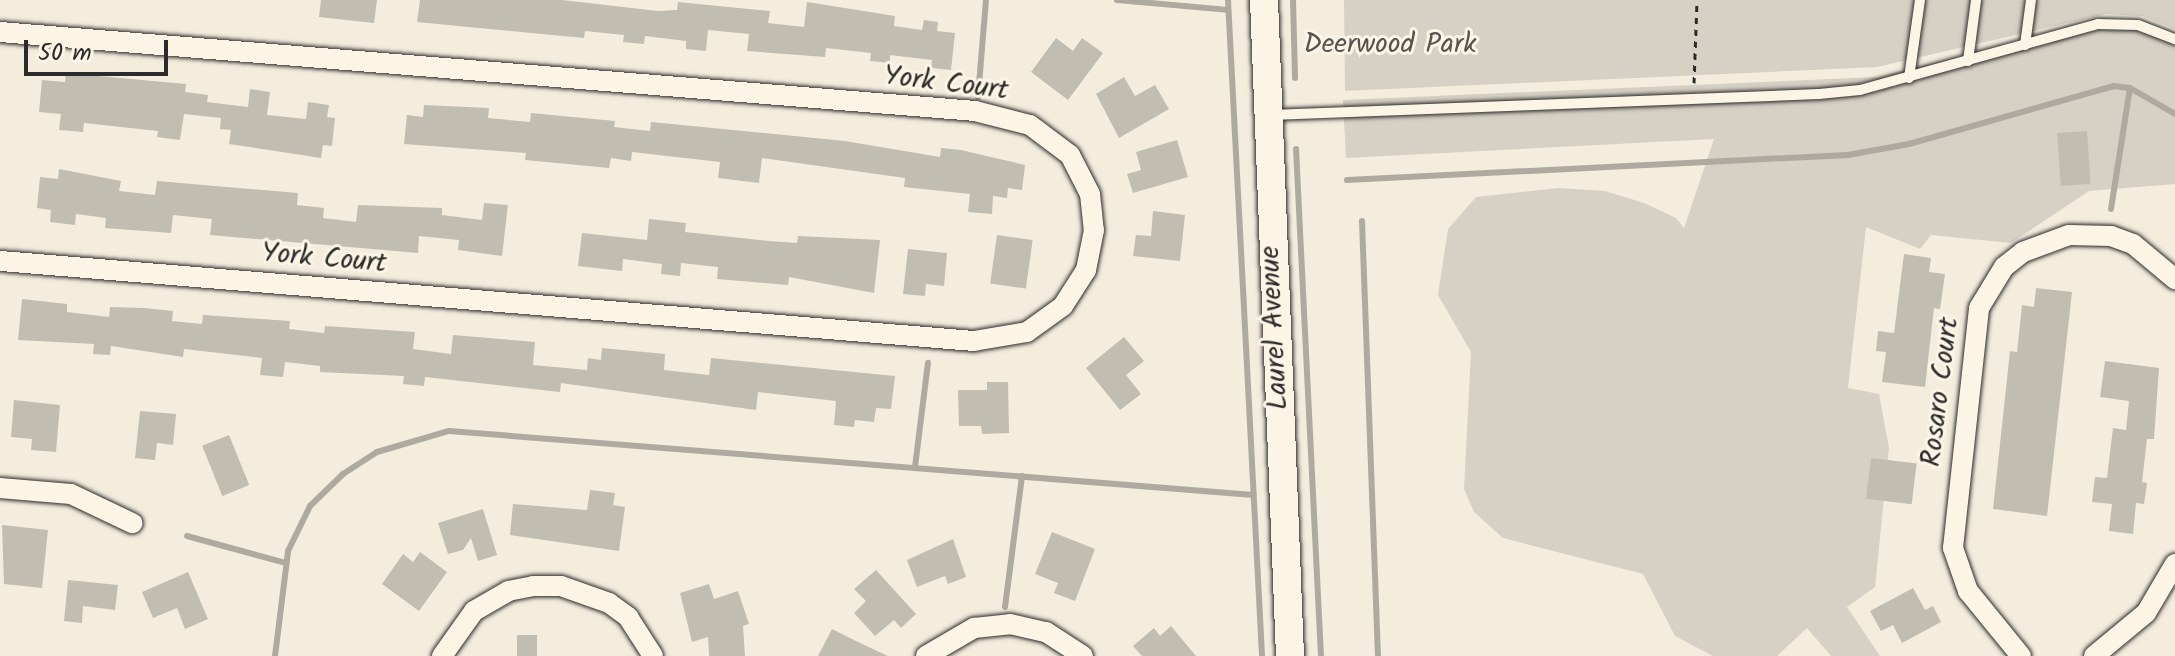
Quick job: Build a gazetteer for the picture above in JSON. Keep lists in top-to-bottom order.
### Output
{
  "streets": {
    "main road": ["Laurel Avenue"],
    "street": ["York Court", "Rosaro Court"]
  },
  "parks": ["Deerwood Park"],
  "scale_bar": "50 m"
}
